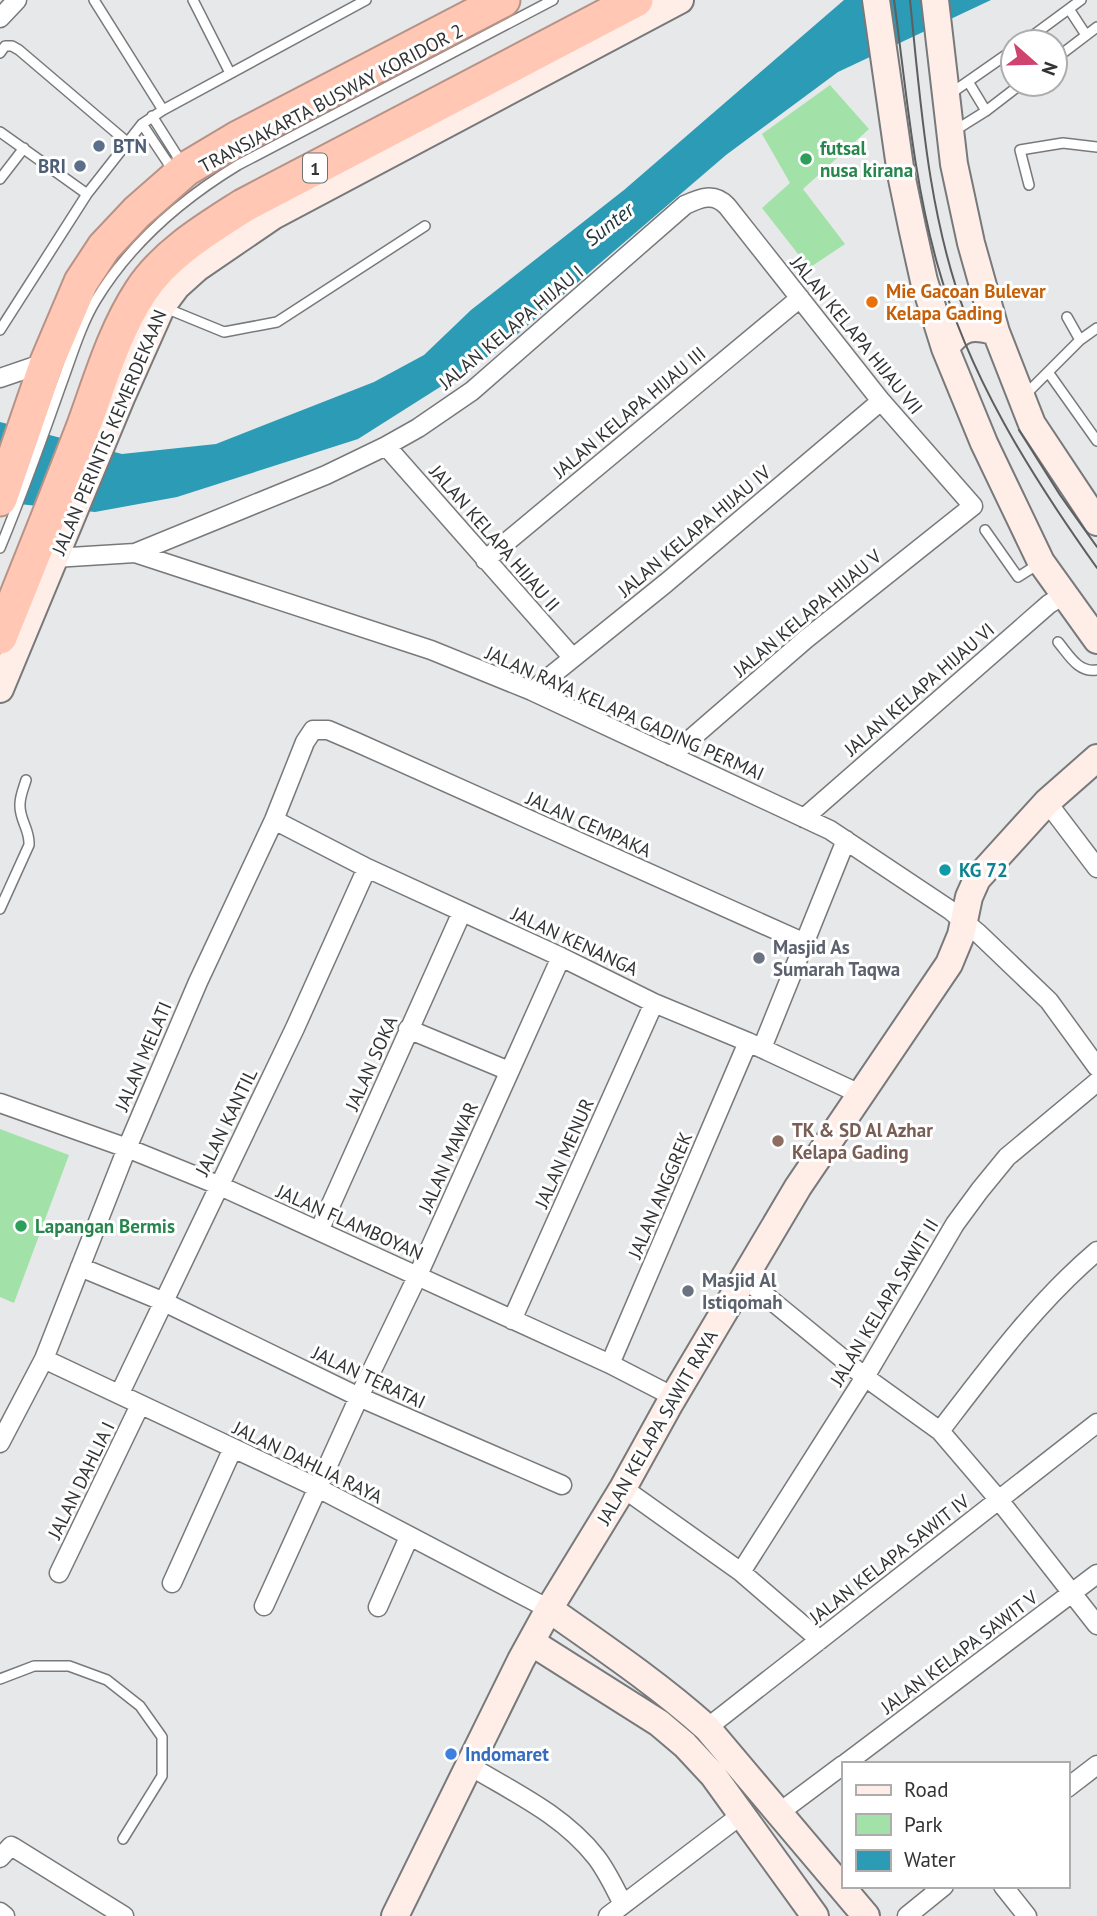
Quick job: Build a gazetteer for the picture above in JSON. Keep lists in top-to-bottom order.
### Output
{
  "streets": {
    "highway": ["1", "JALAN PERINTIS KEMERDEKAAN"],
    "street": [
      "JALAN KELAPA HIJAU I",
      "JALAN KELAPA HIJAU VII",
      "JALAN KELAPA HIJAU III",
      "JALAN KELAPA HIJAU IV",
      "JALAN KELAPA HIJAU II",
      "JALAN KELAPA HIJAU V",
      "JALAN KELAPA HIJAU VI",
      "JALAN RAYA KELAPA GADING PERMAI",
      "JALAN CEMPAKA",
      "JALAN KENANGA",
      "JALAN MELATI",
      "JALAN SOKA",
      "JALAN KANTIL",
      "JALAN MENUR",
      "JALAN MAWAR",
      "JALAN ANGGREK",
      "JALAN FLAMBOYAN",
      "JALAN KELAPA SAWIT II",
      "JALAN TERATAI",
      "JALAN KELAPA SAWIT RAYA",
      "JALAN DAHLIA RAYA",
      "JALAN DAHLIA I",
      "JALAN KELAPA SAWIT IV",
      "JALAN KELAPA SAWIT V"
    ],
    "lane": ["TRANSJAKARTA BUSWAY KORIDOR 2"]
  },
  "crossings": [
    ["JALAN KELAPA HIJAU I", "JALAN KELAPA HIJAU VII"],
    ["JALAN KELAPA HIJAU I", "JALAN KELAPA HIJAU II"],
    ["JALAN KELAPA HIJAU I", "JALAN RAYA KELAPA GADING PERMAI"],
    ["JALAN KELAPA HIJAU VII", "JALAN KELAPA HIJAU III"],
    ["JALAN KELAPA HIJAU VII", "JALAN KELAPA HIJAU IV"],
    ["JALAN KELAPA HIJAU VII", "JALAN KELAPA HIJAU V"],
    ["JALAN KELAPA HIJAU III", "JALAN KELAPA HIJAU II"],
    ["JALAN PERINTIS KEMERDEKAAN", "JALAN RAYA KELAPA GADING PERMAI"],
    ["JALAN KELAPA HIJAU IV", "JALAN KELAPA HIJAU II"],
    ["JALAN KELAPA HIJAU IV", "JALAN RAYA KELAPA GADING PERMAI"],
    ["JALAN KELAPA HIJAU V", "JALAN RAYA KELAPA GADING PERMAI"],
    ["JALAN KELAPA HIJAU VI", "JALAN RAYA KELAPA GADING PERMAI"],
    ["JALAN RAYA KELAPA GADING PERMAI", "JALAN ANGGREK"],
    ["JALAN RAYA KELAPA GADING PERMAI", "JALAN KELAPA SAWIT RAYA"],
    ["JALAN CEMPAKA", "JALAN MELATI"],
    ["JALAN CEMPAKA", "JALAN ANGGREK"],
    ["JALAN KENANGA", "JALAN MELATI"],
    ["JALAN KENANGA", "JALAN SOKA"],
    ["JALAN KENANGA", "JALAN KANTIL"],
    ["JALAN KENANGA", "JALAN MENUR"],
    ["JALAN KENANGA", "JALAN MAWAR"],
    ["JALAN KENANGA", "JALAN ANGGREK"],
    ["JALAN KENANGA", "JALAN KELAPA SAWIT RAYA"],
    ["JALAN MELATI", "JALAN FLAMBOYAN"],
    ["JALAN MELATI", "JALAN TERATAI"],
    ["JALAN MELATI", "JALAN DAHLIA RAYA"],
    ["JALAN SOKA", "JALAN FLAMBOYAN"],
    ["JALAN KANTIL", "JALAN FLAMBOYAN"],
    ["JALAN KANTIL", "JALAN TERATAI"],
    ["JALAN KANTIL", "JALAN DAHLIA RAYA"],
    ["JALAN MENUR", "JALAN FLAMBOYAN"],
    ["JALAN MAWAR", "JALAN FLAMBOYAN"],
    ["JALAN MAWAR", "JALAN TERATAI"],
    ["JALAN MAWAR", "JALAN DAHLIA RAYA"],
    ["JALAN ANGGREK", "JALAN FLAMBOYAN"],
    ["JALAN FLAMBOYAN", "JALAN KELAPA SAWIT RAYA"],
    ["JALAN KELAPA SAWIT RAYA", "JALAN DAHLIA RAYA"],
    ["JALAN DAHLIA RAYA", "JALAN DAHLIA I"]
  ],
  "water": ["Sunter"],
  "places": [
    "BTN",
    "futsal nusa kirana",
    "BRI",
    "Mie Gacoan Bulevar Kelapa Gading",
    "KG 72",
    "Masjid As Sumarah Taqwa",
    "TK & SD Al Azhar Kelapa Gading",
    "Lapangan Bermis",
    "Masjid Al Istiqomah",
    "Indomaret"
  ],
  "legend": ["Road", "Park", "Water"],
  "north": "right"
}
